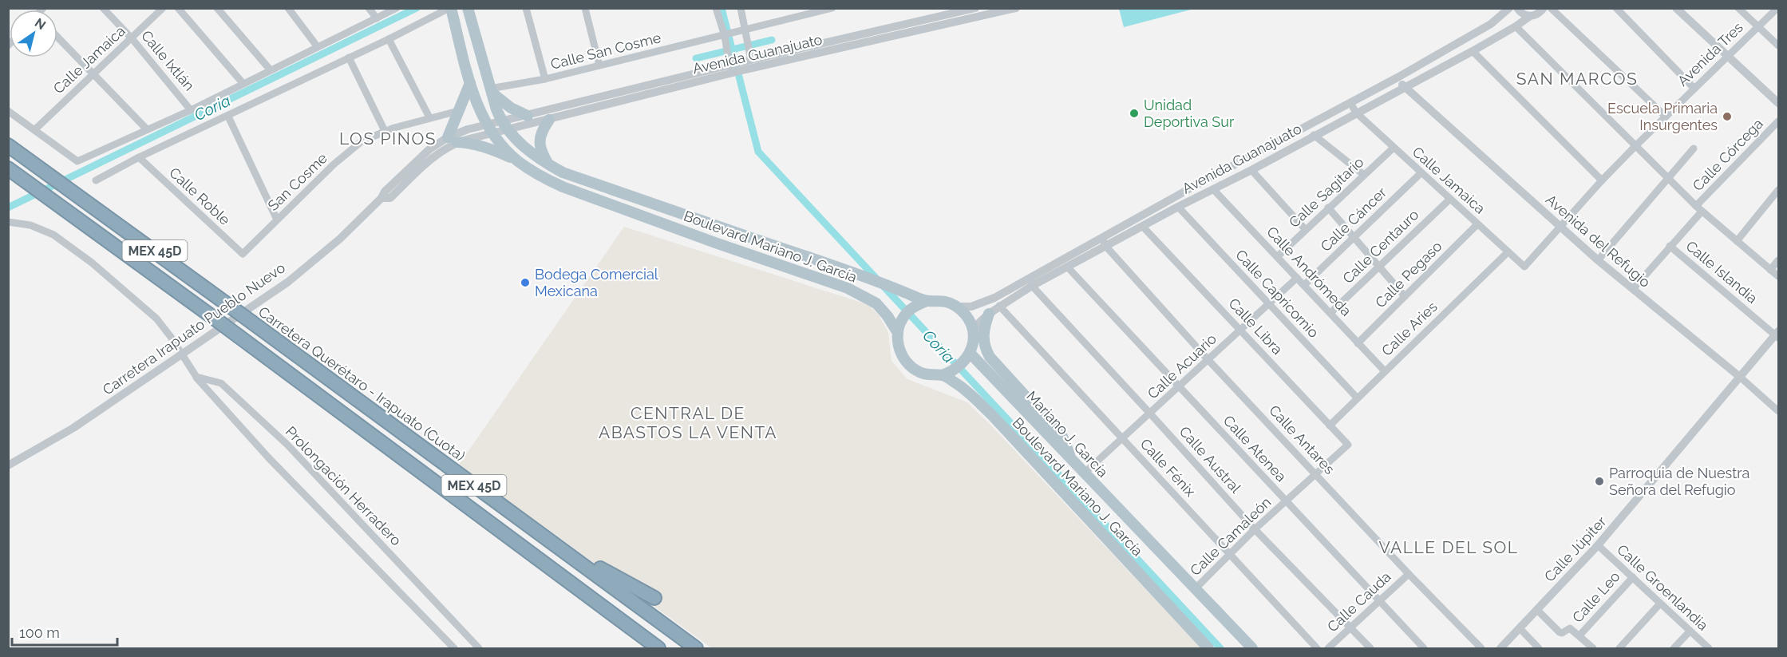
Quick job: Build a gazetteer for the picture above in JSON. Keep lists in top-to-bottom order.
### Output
{
  "streets": {
    "highway": ["MEX 45D", "Carretera Querétaro - Irapuato (Cuota)"],
    "main road": ["Boulevard Mariano J. García", "Mariano J. García"],
    "street": [
      "Calle San Cosme",
      "Avenida Guanajuato",
      "Avenida Tres",
      "Calle Jamaica",
      "Calle Ixtlán",
      "Calle Córcega",
      "San Cosme",
      "Calle Sagitario",
      "Calle Roble",
      "Calle Cáncer",
      "Avenida del Refugio",
      "Calle Centauro",
      "Calle Andrómeda",
      "Calle Islandia",
      "Calle Pegaso",
      "Calle Capricornio",
      "Calle Libra",
      "Carretera Irapuato Pueblo Nuevo",
      "Calle Aries",
      "Calle Acuario",
      "Calle Antares",
      "Calle Atenea",
      "Calle Austral",
      "Calle Fénix",
      "Prolongación Herradero",
      "Calle Camaleón",
      "Calle Júpiter",
      "Calle Groenlandia",
      "Calle Leo",
      "Calle Cauda"
    ]
  },
  "crossings": [
    ["Calle San Cosme", "Boulevard Mariano J. García"],
    ["Avenida Guanajuato", "Calle Jamaica"],
    ["Avenida Guanajuato", "Avenida del Refugio"],
    ["Avenida Guanajuato", "Boulevard Mariano J. García"],
    ["Avenida Guanajuato", "Calle Andrómeda"],
    ["Avenida Guanajuato", "Calle Capricornio"],
    ["Avenida Guanajuato", "Calle Libra"],
    ["Avenida Guanajuato", "Carretera Irapuato Pueblo Nuevo"],
    ["Avenida Guanajuato", "Mariano J. García"],
    ["Avenida Guanajuato", "Calle Antares"],
    ["Avenida Guanajuato", "Calle Atenea"],
    ["Avenida Guanajuato", "Calle Austral"],
    ["Avenida Guanajuato", "Calle Fénix"],
    ["Avenida Tres", "Calle Jamaica"],
    ["Avenida Tres", "Avenida del Refugio"],
    ["Calle Jamaica", "Calle Ixtlán"],
    ["Calle Jamaica", "Calle Sagitario"],
    ["Calle Jamaica", "Calle Cáncer"],
    ["Calle Jamaica", "Calle Centauro"],
    ["Calle Jamaica", "Calle Pegaso"],
    ["Calle Jamaica", "Calle Aries"],
    ["Calle Córcega", "Avenida del Refugio"],
    ["Calle Córcega", "Calle Islandia"],
    ["San Cosme", "Calle Roble"],
    ["Calle Sagitario", "Calle Andrómeda"],
    ["Calle Cáncer", "Calle Andrómeda"],
    ["Avenida del Refugio", "Calle Júpiter"],
    ["Boulevard Mariano J. García", "Carretera Irapuato Pueblo Nuevo"],
    ["Boulevard Mariano J. García", "Mariano J. García"],
    ["Calle Centauro", "Calle Andrómeda"],
    ["Calle Andrómeda", "Calle Pegaso"],
    ["Calle Andrómeda", "Calle Aries"],
    ["Calle Andrómeda", "Calle Acuario"],
    ["Calle Islandia", "Calle Júpiter"],
    ["Calle Capricornio", "Calle Aries"],
    ["Calle Capricornio", "Calle Acuario"],
    ["Calle Libra", "Calle Aries"],
    ["Calle Libra", "Calle Acuario"],
    ["Calle Libra", "Calle Camaleón"],
    ["Calle Acuario", "Mariano J. García"],
    ["Calle Acuario", "Calle Antares"],
    ["Calle Acuario", "Calle Atenea"],
    ["Calle Acuario", "Calle Austral"],
    ["Calle Acuario", "Calle Fénix"],
    ["Mariano J. García", "Calle Camaleón"],
    ["Calle Antares", "Calle Camaleón"],
    ["Calle Antares", "Calle Cauda"],
    ["Calle Atenea", "Calle Camaleón"],
    ["Calle Atenea", "Calle Cauda"],
    ["Calle Austral", "Calle Camaleón"],
    ["Calle Austral", "Calle Cauda"],
    ["Calle Fénix", "Calle Camaleón"],
    ["Calle Júpiter", "Calle Groenlandia"],
    ["Calle Groenlandia", "Calle Leo"]
  ],
  "districts": [
    "SAN MARCOS",
    "LOS PINOS",
    "CENTRAL DE ABASTOS LA VENTA",
    "VALLE DEL SOL"
  ],
  "water": ["Coria"],
  "places": [
    "Unidad Deportiva Sur",
    "Escuela Primaria Insurgentes",
    "Bodega Comercial Mexicana",
    "Parroquia de Nuestra Señora del Refugio"
  ],
  "scale_bar": "100 m",
  "north": "top right"
}
